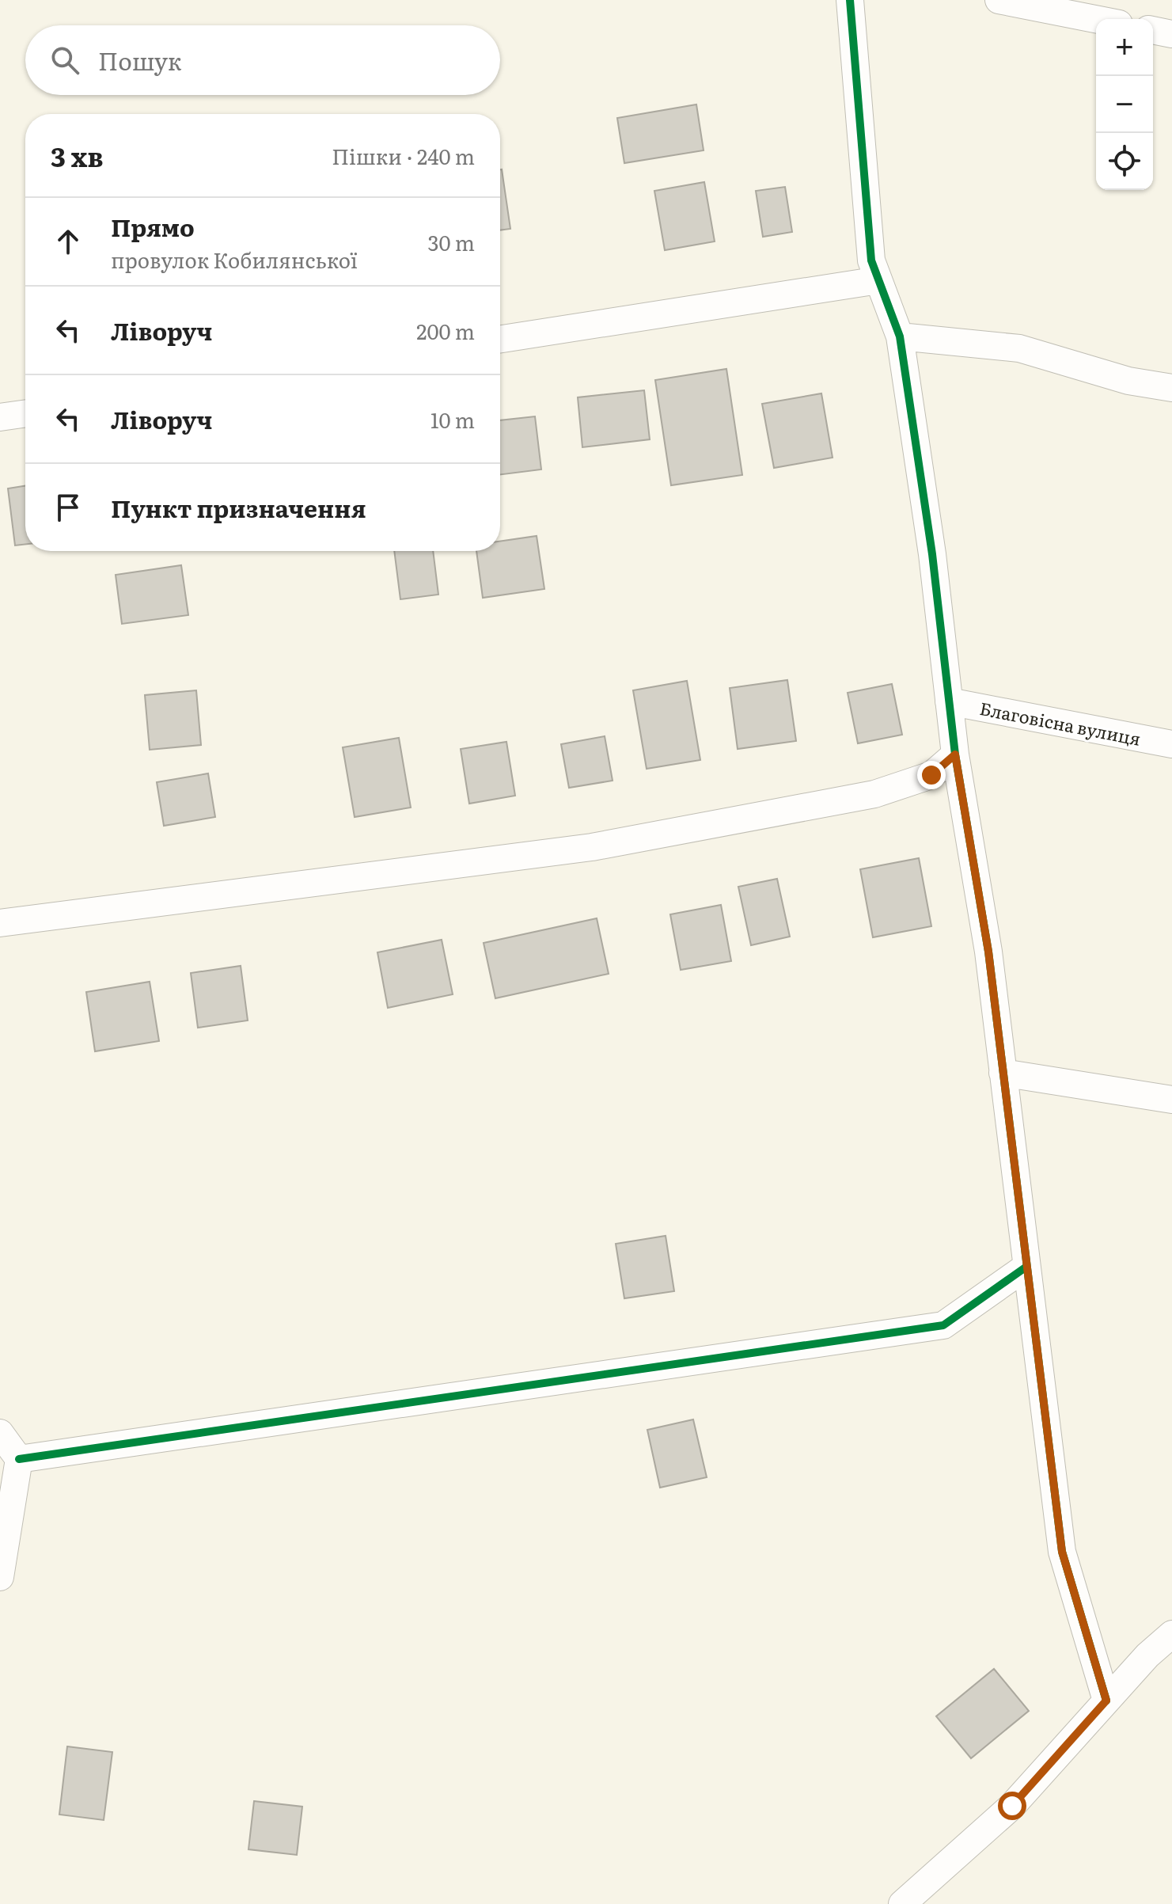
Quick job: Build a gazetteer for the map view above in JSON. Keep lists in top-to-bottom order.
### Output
{
  "streets": {
    "street": ["Благовісна вулиця"]
  },
  "page": {
    "map_buttons": ["+", "−"],
    "search": "Пошук",
    "heading": ["3 хв", "Пішки · 240 m"],
    "list": [
      ["Прямо", "провулок Кобилянської", "30 m"],
      ["Ліворуч", "200 m"],
      ["Ліворуч", "10 m"],
      "Пункт призначення"
    ]
  }
}
